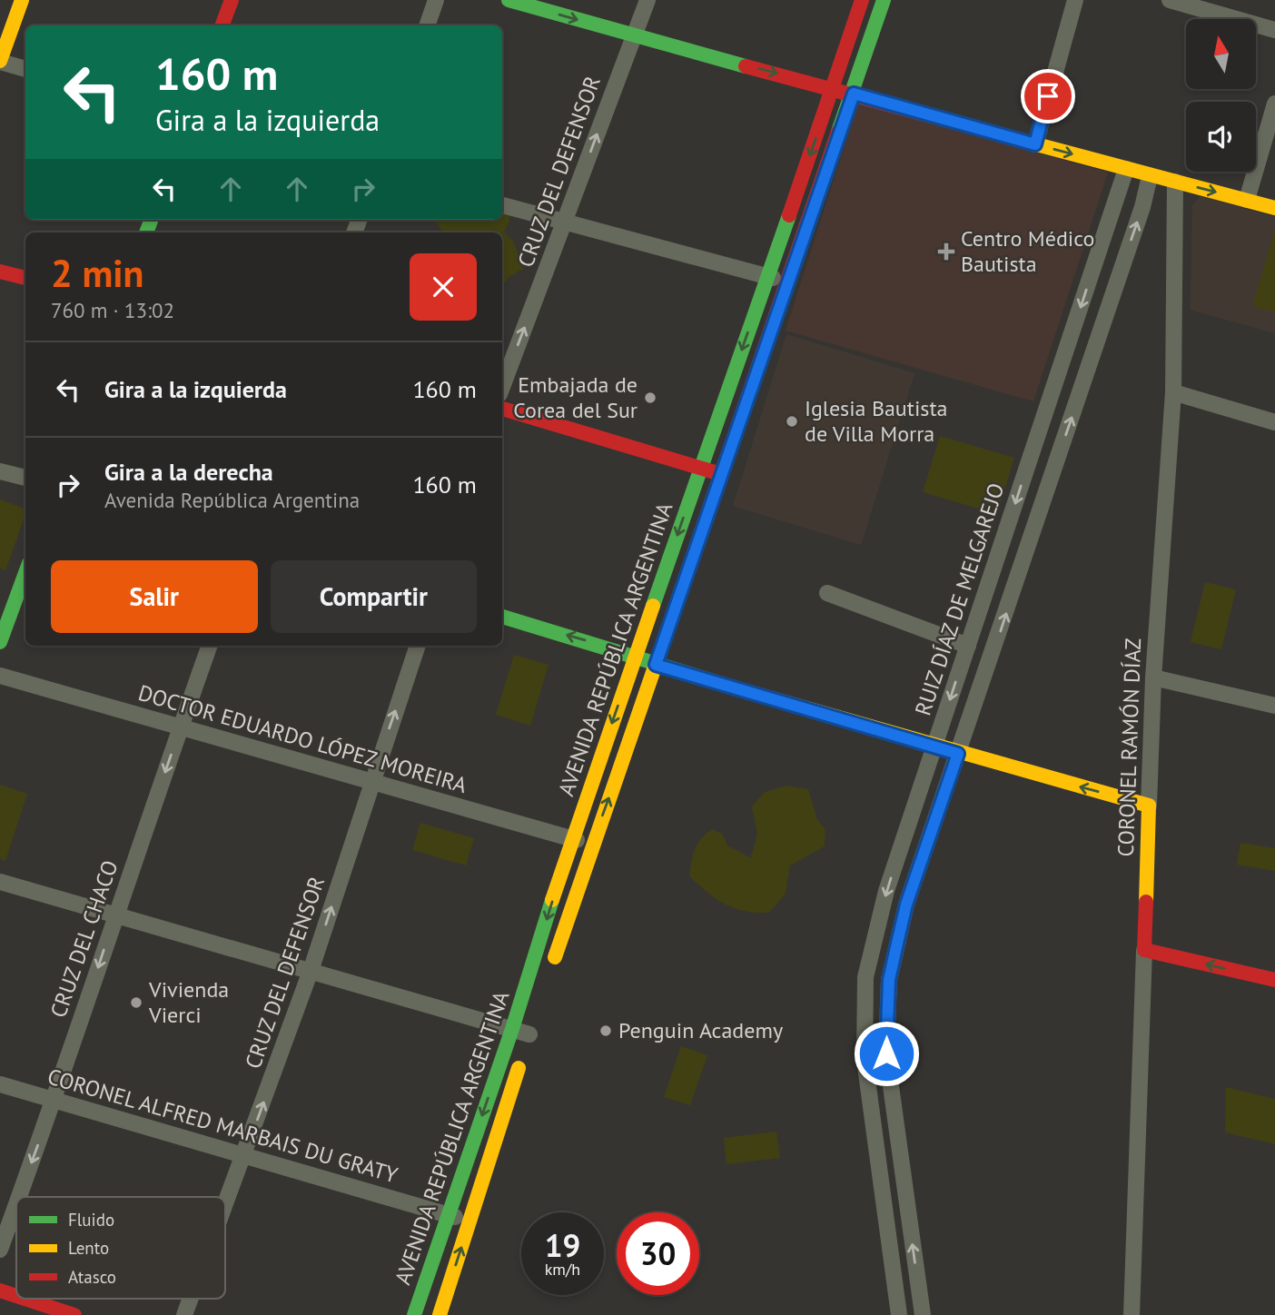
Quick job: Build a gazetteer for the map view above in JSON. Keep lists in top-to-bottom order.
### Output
{
  "streets": {
    "main road": ["AVENIDA REPÚBLICA ARGENTINA", "CORONEL RAMÓN DÍAZ"],
    "street": [
      "CRUZ DEL DEFENSOR",
      "RUIZ DÍAZ DE MELGAREJO",
      "DOCTOR EDUARDO LÓPEZ MOREIRA",
      "CRUZ DEL CHACO",
      "CORONEL ALFRED MARBAIS DU GRATY"
    ]
  },
  "crossings": [
    ["CRUZ DEL DEFENSOR", "DOCTOR EDUARDO LÓPEZ MOREIRA"],
    ["CRUZ DEL DEFENSOR", "CORONEL ALFRED MARBAIS DU GRATY"],
    ["AVENIDA REPÚBLICA ARGENTINA", "DOCTOR EDUARDO LÓPEZ MOREIRA"],
    ["AVENIDA REPÚBLICA ARGENTINA", "CORONEL ALFRED MARBAIS DU GRATY"],
    ["DOCTOR EDUARDO LÓPEZ MOREIRA", "CRUZ DEL CHACO"],
    ["CRUZ DEL CHACO", "CORONEL ALFRED MARBAIS DU GRATY"]
  ],
  "one_way": ["CRUZ DEL DEFENSOR", "CRUZ DEL CHACO"],
  "places": {
    "health": ["Centro Médico Bautista"],
    "other": [
      "Embajada de Corea del Sur",
      "Iglesia Bautista de Villa Morra",
      "Vivienda Vierci",
      "Penguin Academy"
    ]
  },
  "legend": ["Fluido", "Lento", "Atasco"],
  "north": "top",
  "page": {
    "turn": ["160 m", "Gira a la izquierda"],
    "heading": ["2 min", "760 m · 13:02"],
    "list": [
      {
        "name": "Gira a la izquierda",
        "value": "160 m"
      },
      {
        "name": "Gira a la derecha",
        "note": "Avenida República Argentina",
        "value": "160 m"
      }
    ],
    "buttons": ["Salir", "Compartir"],
    "speed": "19 km/h",
    "limit": "30"
  }
}
